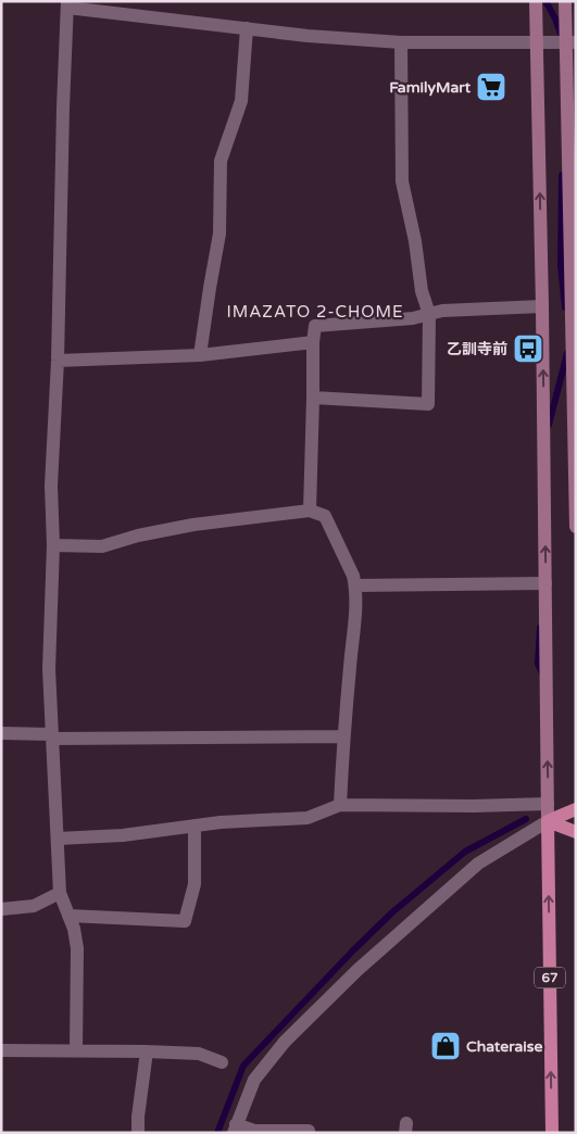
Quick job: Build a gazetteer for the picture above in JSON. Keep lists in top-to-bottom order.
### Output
{
  "streets": {
    "main road": ["67"]
  },
  "districts": ["IMAZATO 2-CHOME"],
  "places": {
    "supermarket": ["FamilyMart"],
    "bus stop": ["乙訓寺前"],
    "shop": ["Chateraise"]
  }
}
